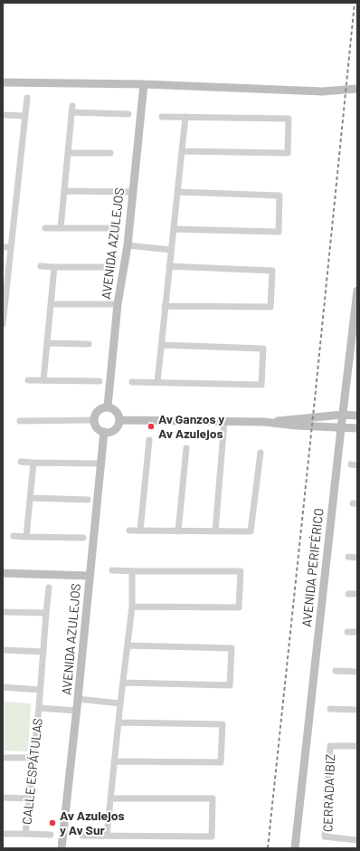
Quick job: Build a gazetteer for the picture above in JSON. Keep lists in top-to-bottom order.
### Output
{
  "streets": {
    "main road": ["AVENIDA AZULEJOS", "AVENIDA PERIFÉRICO"],
    "street": ["CALLE ESPÁTULAS", "CERRADA IBIZ"]
  },
  "crossings": [
    ["AVENIDA AZULEJOS", "CALLE ESPÁTULAS"]
  ],
  "places": ["Av Ganzos y Av Azulejos", "Av Azulejos y Av Sur"]
}
